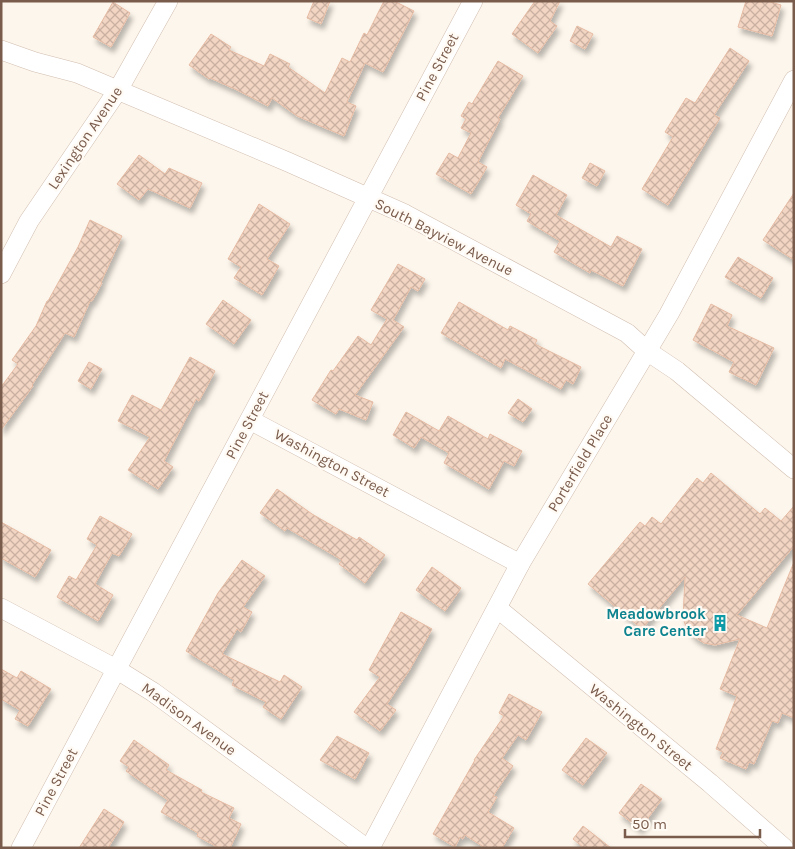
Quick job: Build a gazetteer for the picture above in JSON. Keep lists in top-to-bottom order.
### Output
{
  "streets": {
    "street": [
      "Pine Street",
      "Lexington Avenue",
      "South Bayview Avenue",
      "Washington Street",
      "Porterfield Place",
      "Madison Avenue"
    ]
  },
  "crossings": [
    ["Pine Street", "South Bayview Avenue"],
    ["Pine Street", "Washington Street"],
    ["Pine Street", "Madison Avenue"],
    ["Lexington Avenue", "South Bayview Avenue"],
    ["South Bayview Avenue", "Porterfield Place"],
    ["Washington Street", "Porterfield Place"],
    ["Porterfield Place", "Madison Avenue"]
  ],
  "places": {
    "building": ["Meadowbrook Care Center"]
  },
  "scale_bar": "50 m"
}
